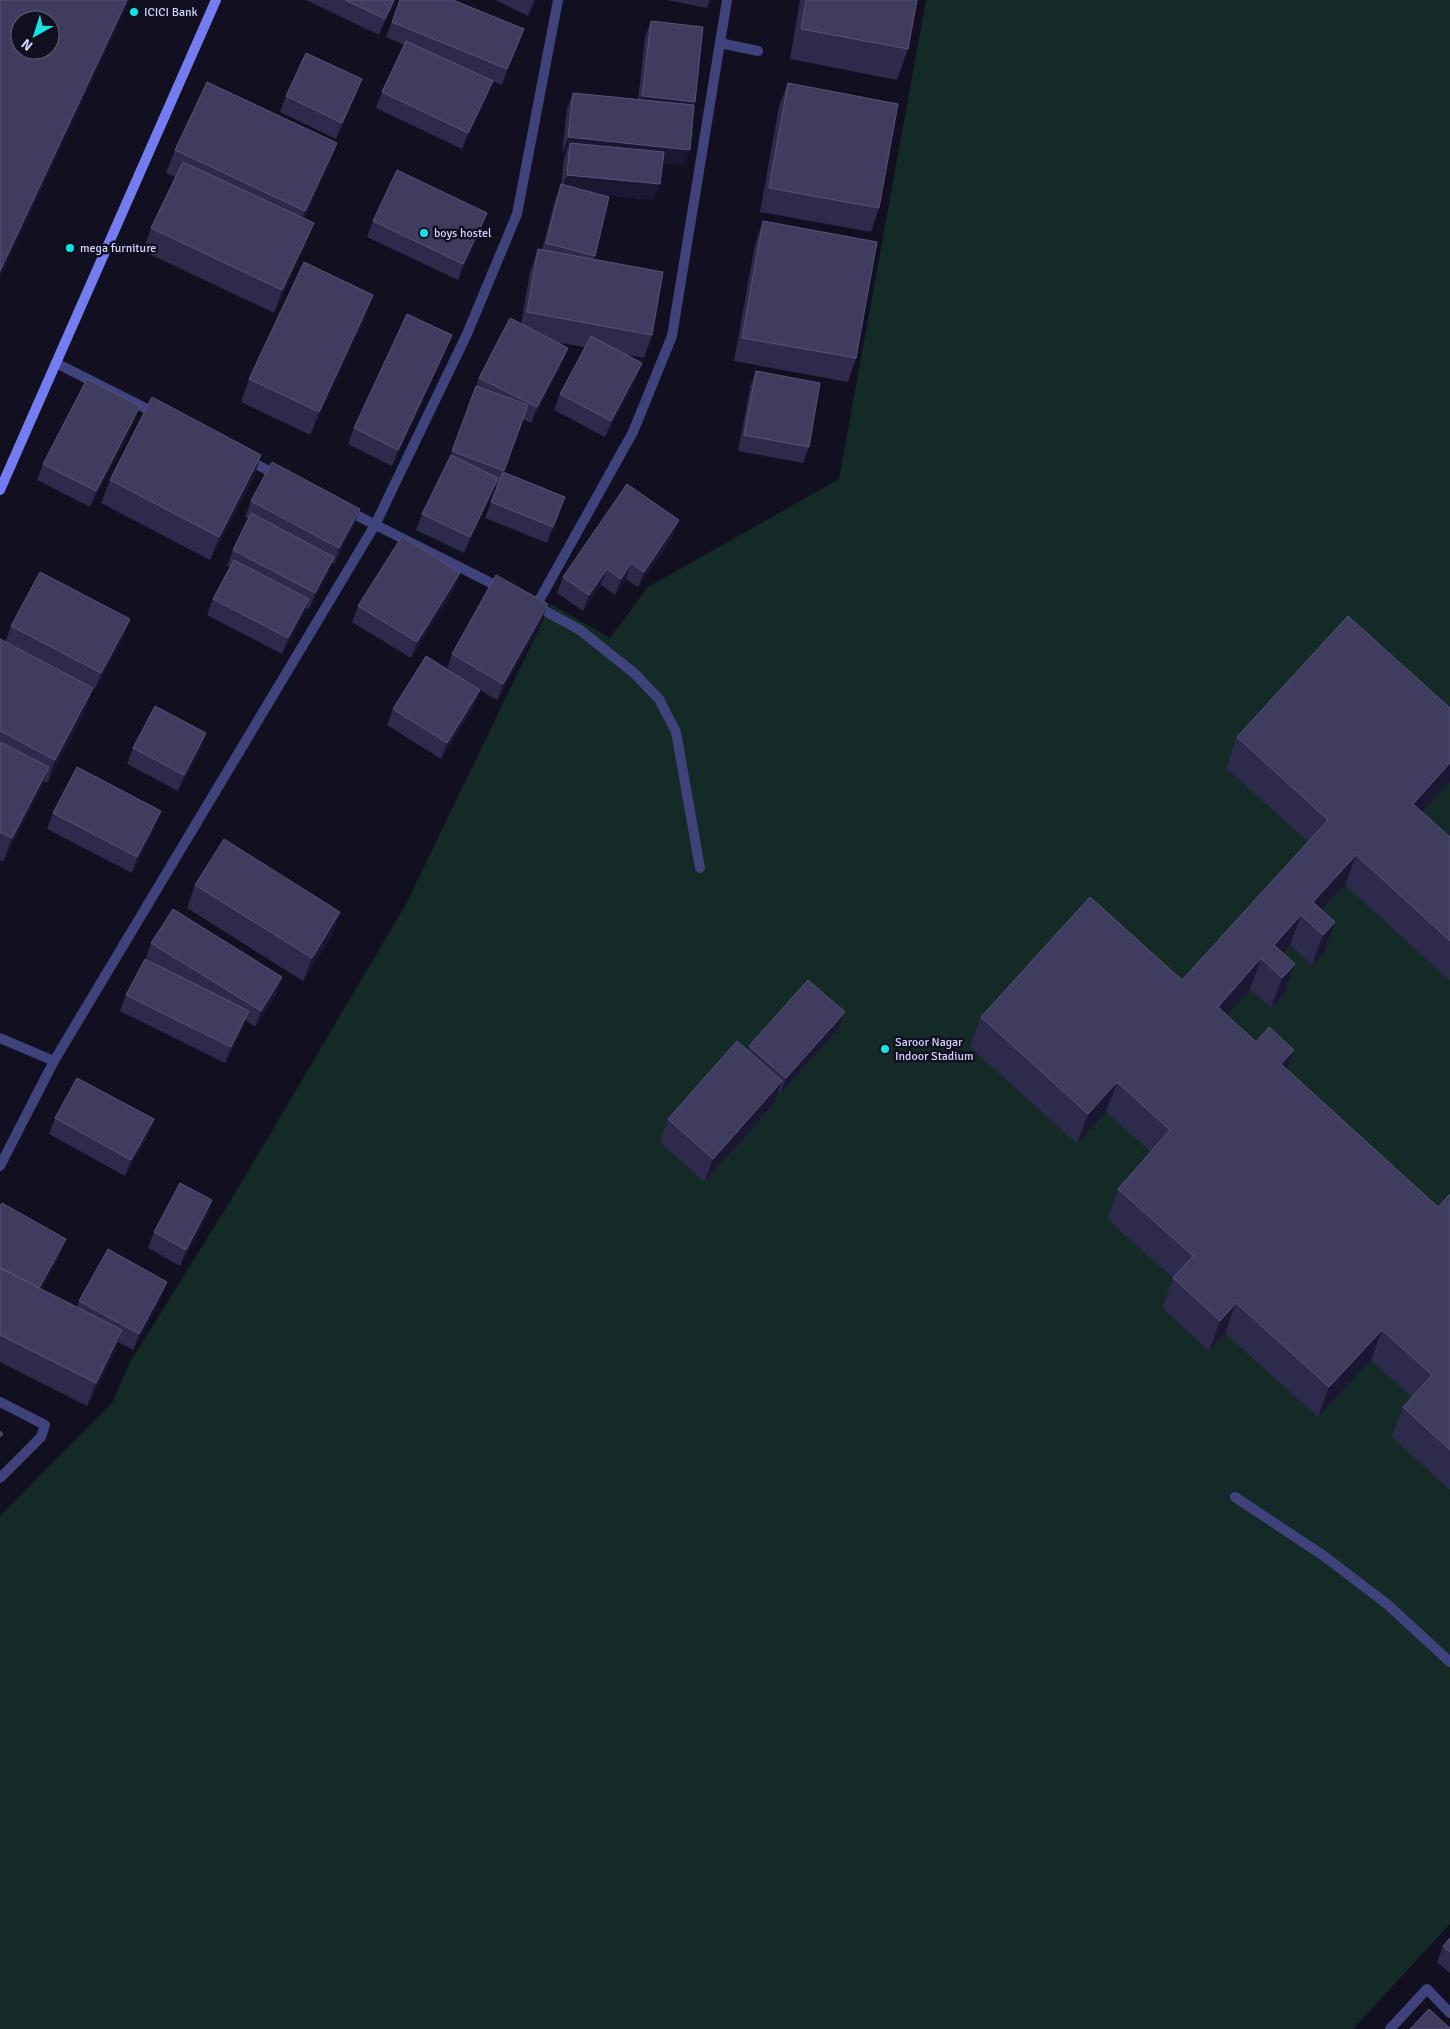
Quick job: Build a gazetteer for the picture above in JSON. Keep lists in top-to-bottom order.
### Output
{
  "places": [
    "ICICI Bank",
    "boys hostel",
    "mega furniture",
    "Saroor Nagar Indoor Stadium"
  ],
  "north": "bottom left"
}
